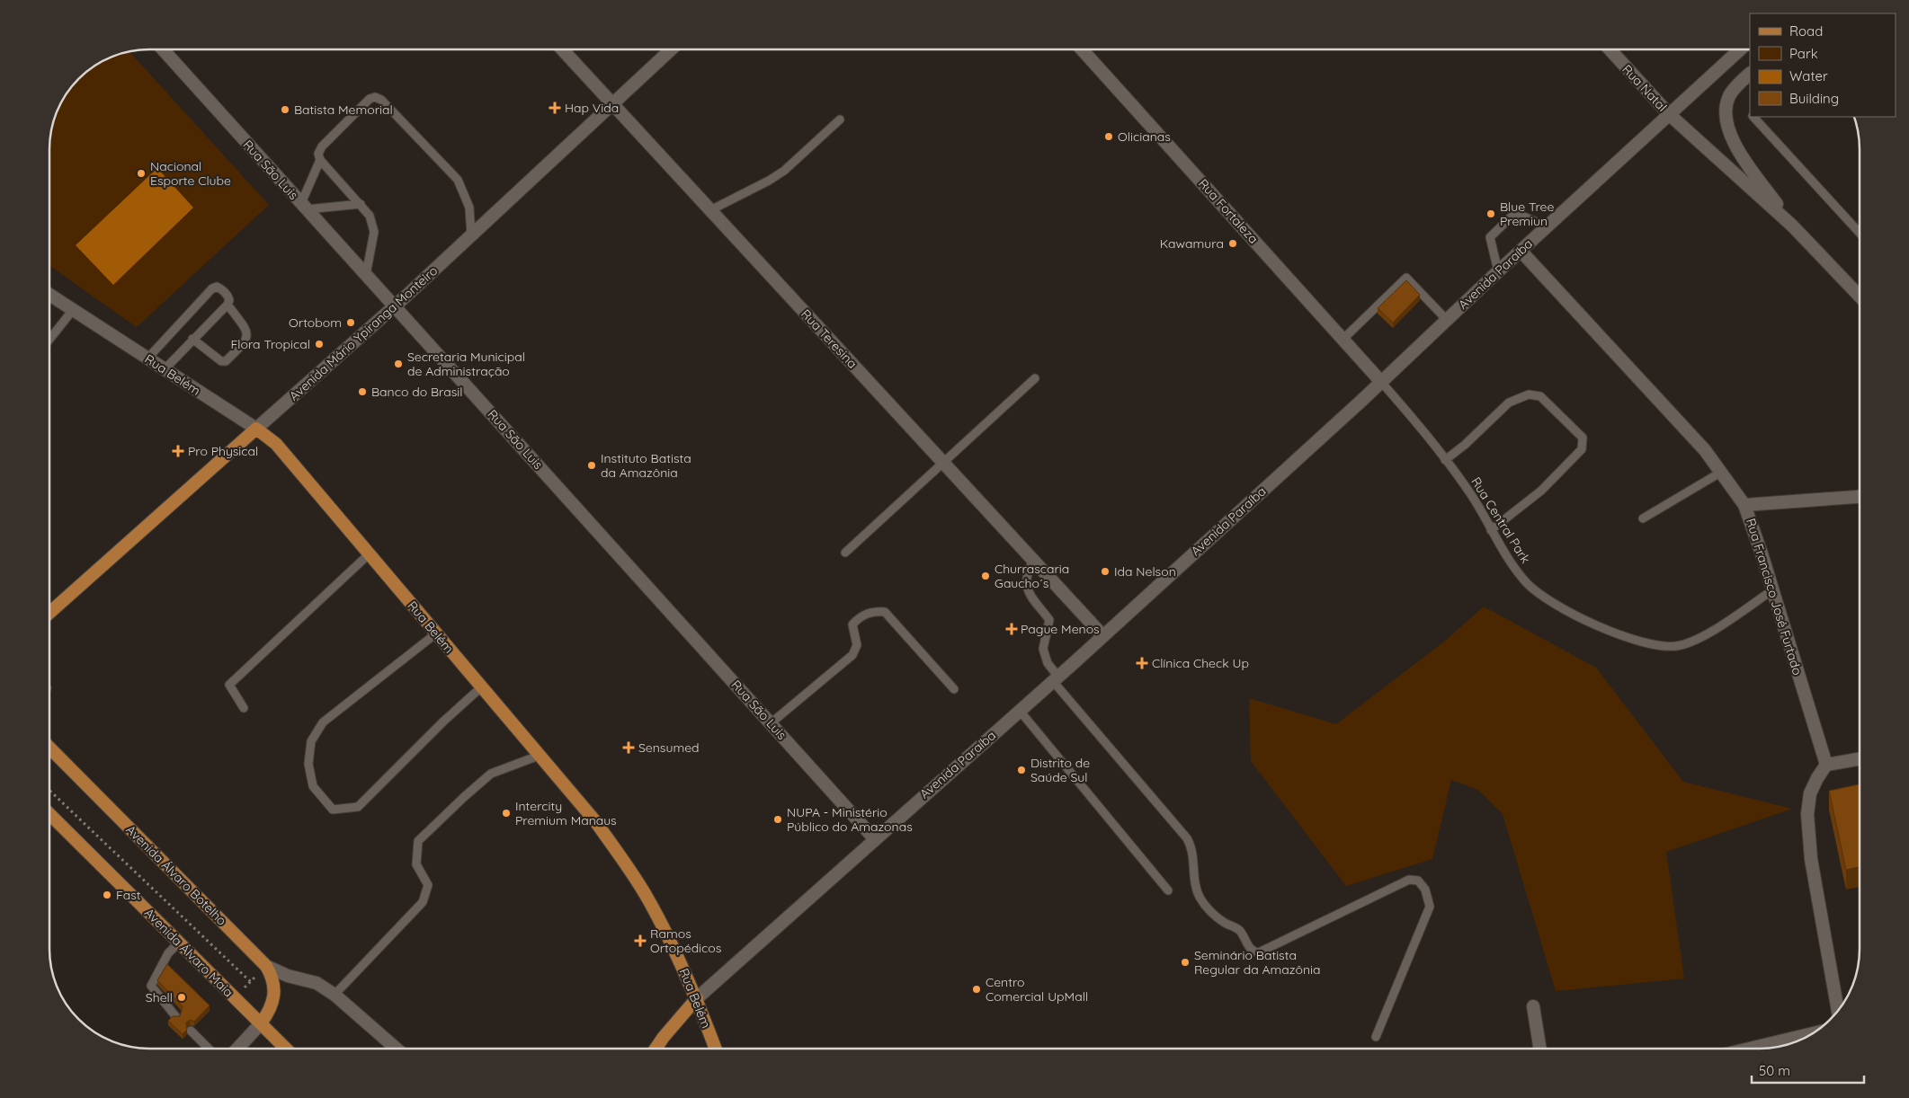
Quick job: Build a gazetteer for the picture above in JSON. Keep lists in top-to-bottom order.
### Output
{
  "streets": {
    "main road": [
      "Avenida Paraíba",
      "Avenida Mário Ypiranga Monteiro",
      "Rua Belém",
      "Avenida Álvaro Botelho",
      "Avenida Álvaro Maia"
    ],
    "street": [
      "Rua Natal",
      "Rua São Luis",
      "Rua Fortaleza",
      "Rua Teresina",
      "Rua Francisco José Furtado"
    ],
    "lane": ["Rua Central Park"]
  },
  "crossings": [
    ["Rua Natal", "Avenida Paraíba"],
    ["Rua São Luis", "Avenida Paraíba"],
    ["Rua São Luis", "Avenida Mário Ypiranga Monteiro"],
    ["Rua Fortaleza", "Avenida Paraíba"],
    ["Rua Fortaleza", "Rua Central Park"],
    ["Avenida Paraíba", "Rua Teresina"],
    ["Avenida Paraíba", "Rua Belém"],
    ["Avenida Paraíba", "Rua Central Park"],
    ["Avenida Paraíba", "Rua Francisco José Furtado"],
    ["Avenida Mário Ypiranga Monteiro", "Rua Teresina"],
    ["Avenida Mário Ypiranga Monteiro", "Rua Belém"],
    ["Rua Central Park", "Rua Francisco José Furtado"],
    ["Avenida Álvaro Botelho", "Avenida Álvaro Maia"]
  ],
  "places": {
    "health": [
      "Hap Vida",
      "Pro Physical",
      "Pague Menos",
      "Clínica Check Up",
      "Sensumed",
      "Ramos Ortopédicos"
    ],
    "other": [
      "Batista Memorial",
      "Olicianas",
      "Nacional Esporte Clube",
      "Blue Tree Premiun",
      "Kawamura",
      "Ortobom",
      "Flora Tropical",
      "Secretaria Municipal de Administração",
      "Banco do Brasil",
      "Instituto Batista da Amazônia",
      "Ida Nelson",
      "Churrascaria Gaucho´s",
      "Distrito de Saúde Sul",
      "Intercity Premium Manaus",
      "NUPA - Ministério Público do Amazonas",
      "Fast",
      "Seminário Batista Regular da Amazônia",
      "Centro Comercial UpMall",
      "Shell"
    ]
  },
  "legend": [
    "Road",
    "Park",
    "Water",
    "Building"
  ],
  "scale_bar": "50 m"
}
